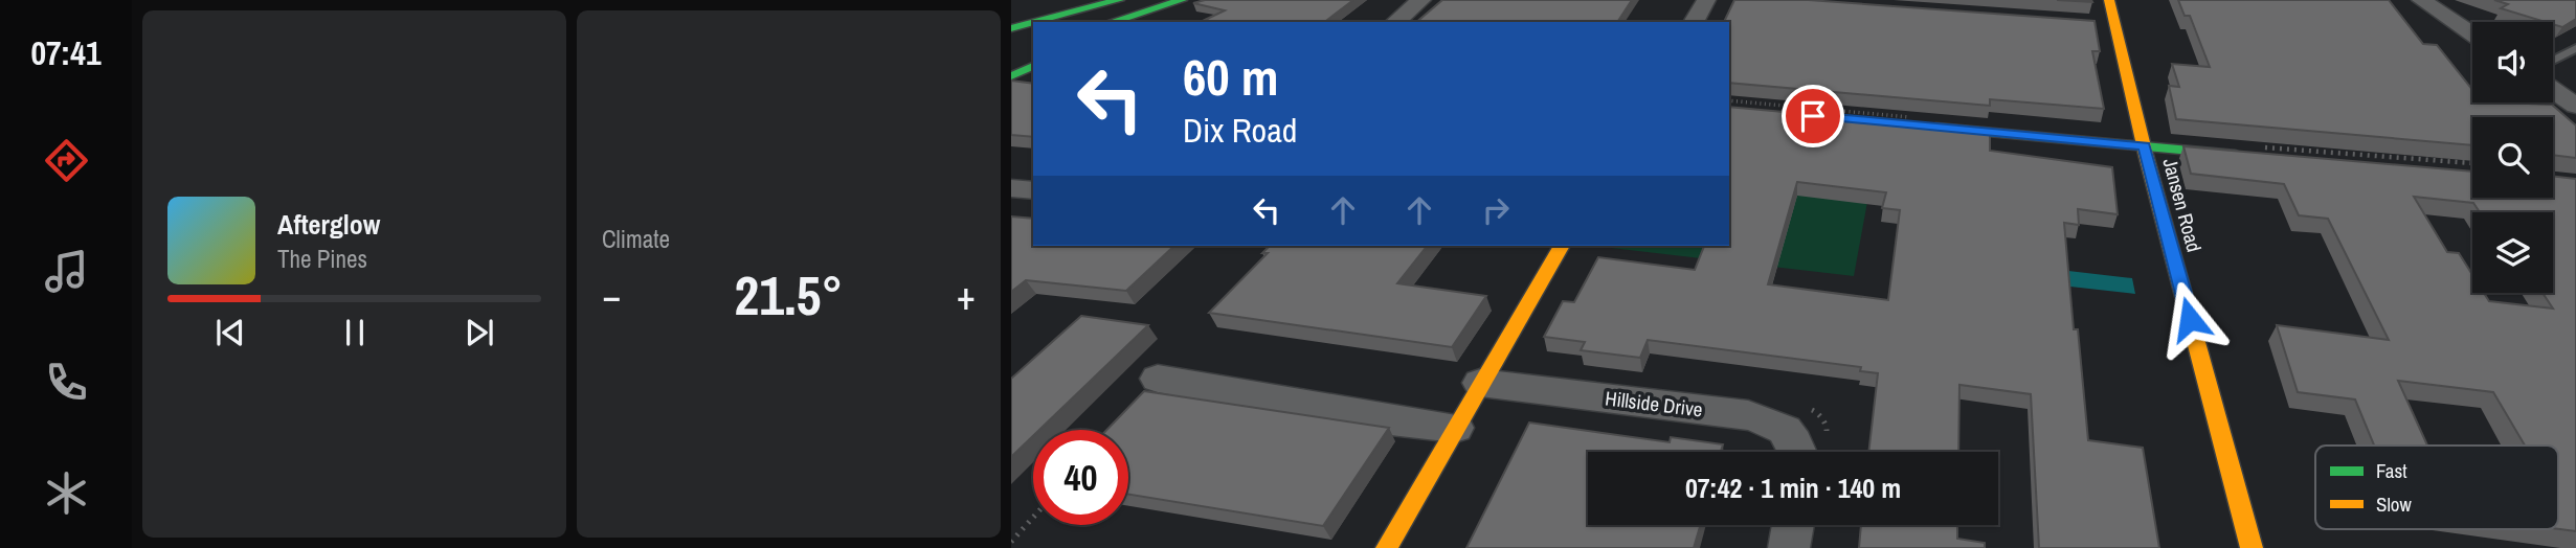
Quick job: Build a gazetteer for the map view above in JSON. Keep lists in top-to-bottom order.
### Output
{
  "streets": {
    "street": ["Jansen Road", "Hillside Drive"]
  },
  "legend": ["Fast", "Slow"],
  "page": {
    "tabs": "07:41",
    "tile": "Climate",
    "turn": ["60 m", "Dix Road"],
    "song": ["Afterglow", "The Pines"],
    "heat": ["−", "21.5°", "+"],
    "limit": "40",
    "trip": "07:42 · 1 min · 140 m"
  }
}
